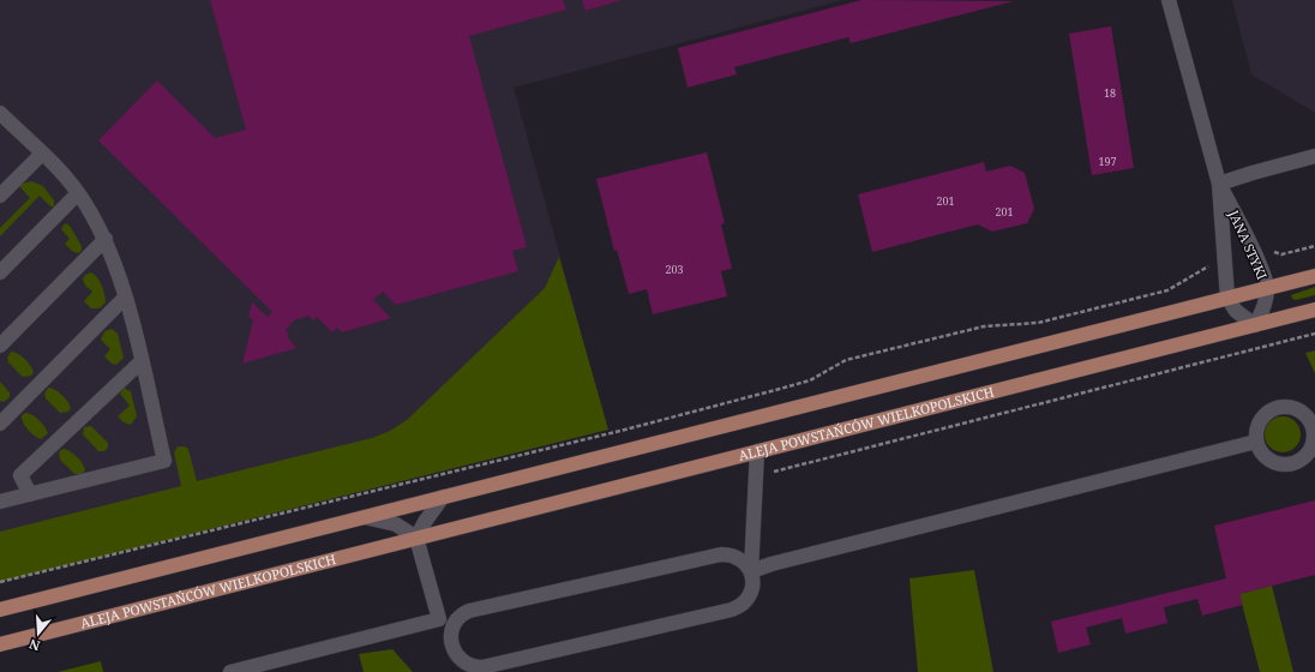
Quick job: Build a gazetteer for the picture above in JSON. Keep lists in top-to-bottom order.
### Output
{
  "streets": {
    "main road": ["ALEJA POWSTAŃCÓW WIELKOPOLSKICH"],
    "street": ["JANA STYKI"]
  },
  "crossings": [
    ["JANA STYKI", "ALEJA POWSTAŃCÓW WIELKOPOLSKICH"]
  ],
  "house_numbers": [
    "18",
    "197",
    "201",
    "201",
    "203"
  ],
  "north": "bottom"
}
